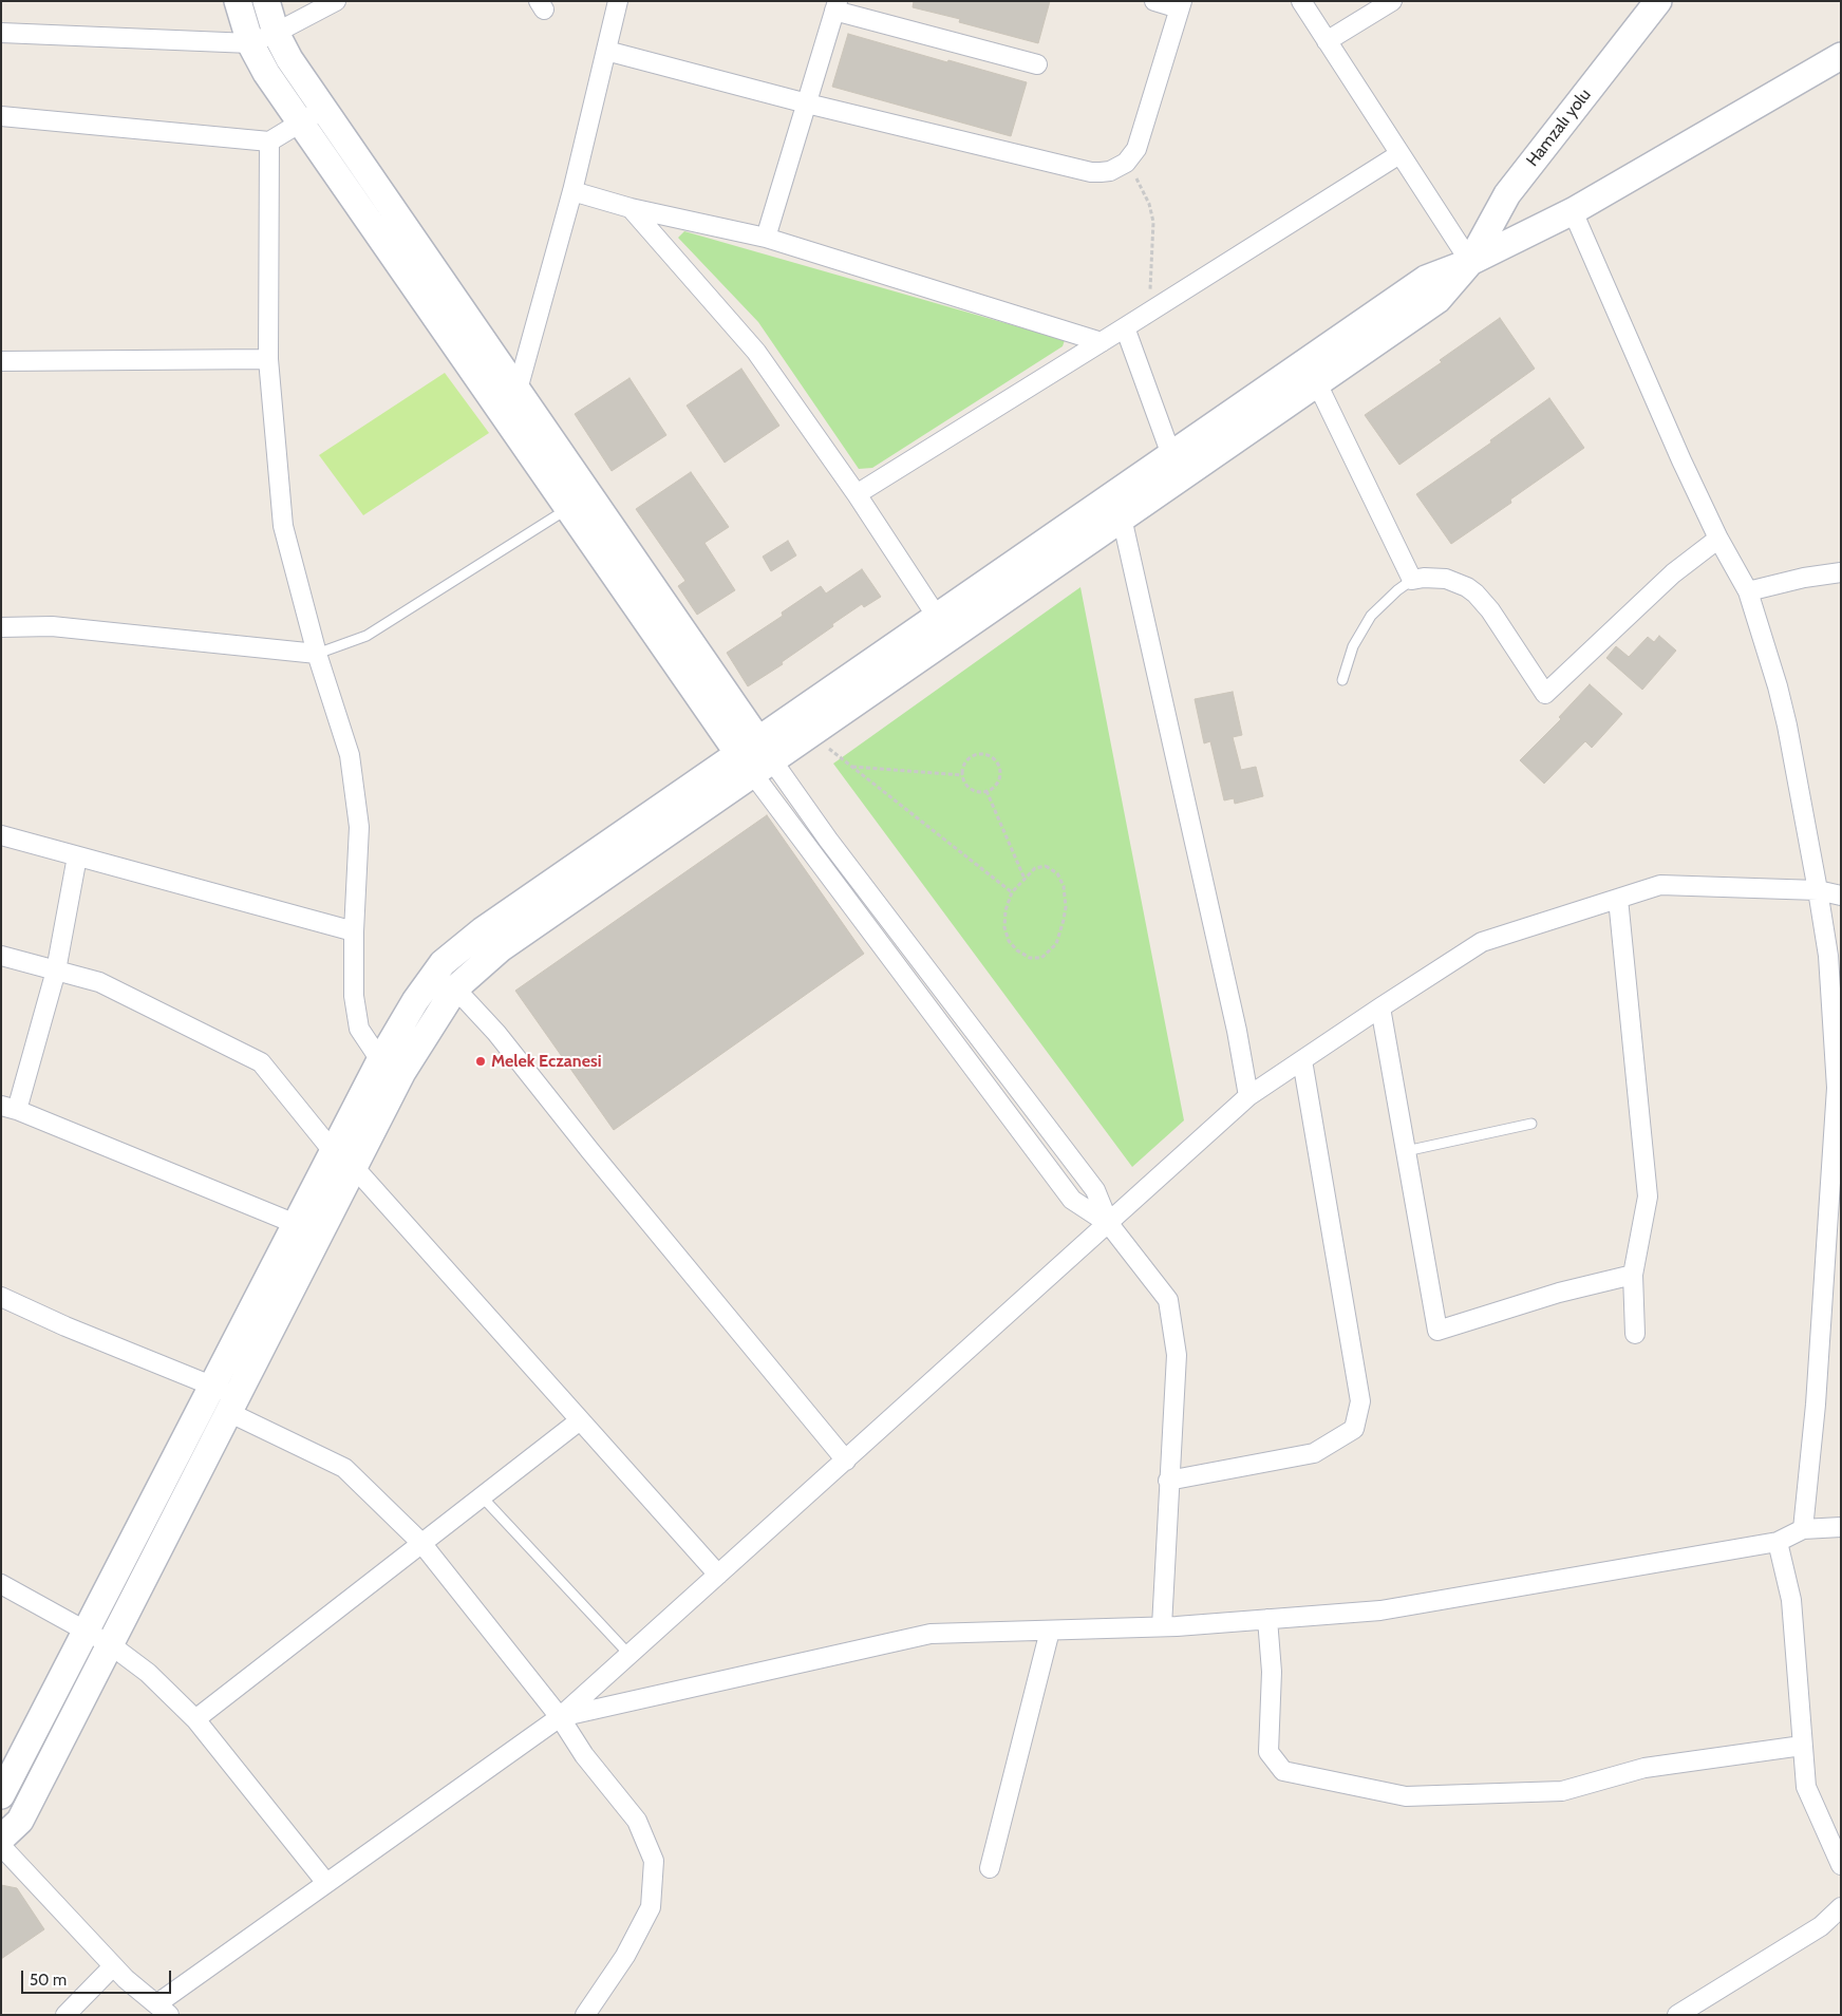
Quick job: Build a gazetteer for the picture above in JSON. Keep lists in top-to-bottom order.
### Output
{
  "streets": {
    "main road": ["Hamzalı yolu"]
  },
  "places": ["Melek Eczanesi"],
  "scale_bar": "50 m"
}
